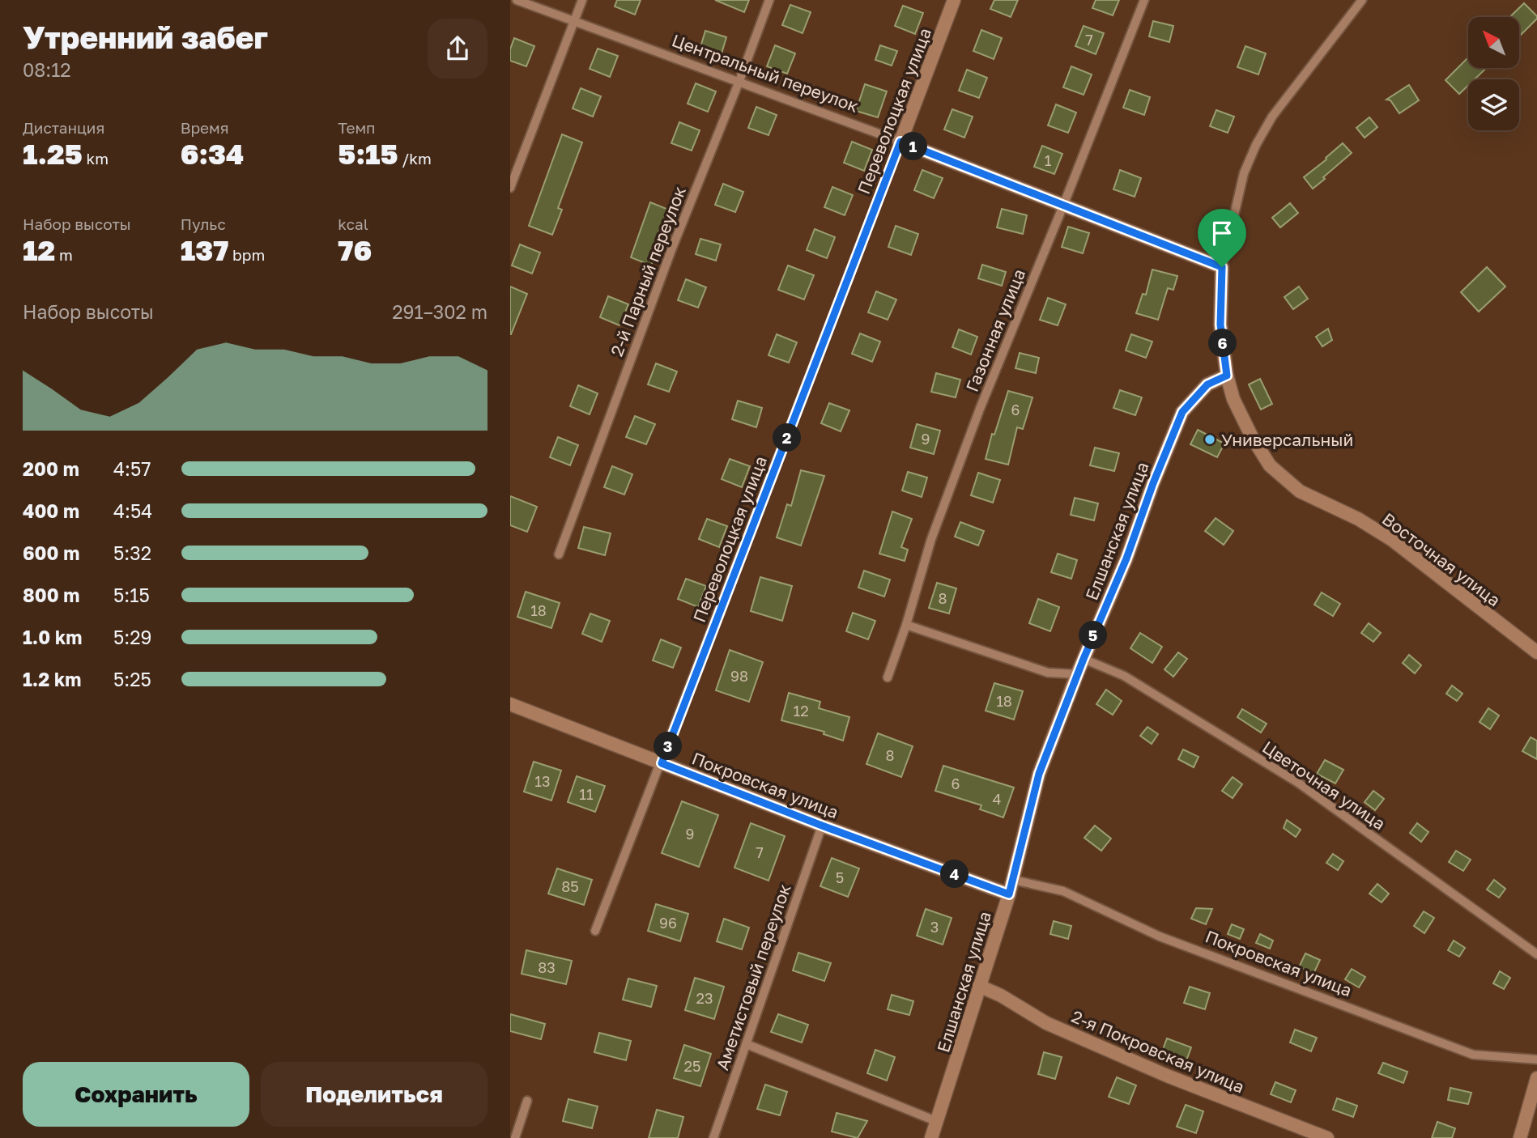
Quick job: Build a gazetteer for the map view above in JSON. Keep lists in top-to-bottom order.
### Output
{
  "streets": {
    "street": [
      "Центральный переулок",
      "Переволоцкая улица",
      "2-й Парный переулок",
      "Газонная улица",
      "Елшанская улица",
      "Восточная улица",
      "Покровская улица",
      "Цветочная улица",
      "Аметистовый переулок",
      "2-я Покровская улица"
    ]
  },
  "crossings": [
    ["Центральный переулок", "Переволоцкая улица"],
    ["Центральный переулок", "2-й Парный переулок"],
    ["Центральный переулок", "Газонная улица"],
    ["Центральный переулок", "Восточная улица"],
    ["Переволоцкая улица", "Покровская улица"],
    ["Елшанская улица", "Восточная улица"],
    ["Елшанская улица", "Покровская улица"],
    ["Елшанская улица", "Цветочная улица"],
    ["Елшанская улица", "2-я Покровская улица"],
    ["Покровская улица", "Аметистовый переулок"]
  ],
  "places": ["Универсальный"],
  "house_numbers": [
    "7",
    "1",
    "6",
    "9",
    "8",
    "18",
    "98",
    "18",
    "12",
    "8",
    "13",
    "6",
    "11",
    "4",
    "9",
    "7",
    "5",
    "85",
    "96",
    "3",
    "83",
    "23",
    "25"
  ],
  "north": "top left",
  "page": {
    "heading": ["Утренний забег", "08:12"],
    "stats": [
      ["Дистанция", "1.25 km"],
      ["Время", "6:34"],
      ["Темп", "5:15 /km"],
      ["Набор высоты", "12 m"],
      ["Пульс", "137 bpm"],
      ["kcal", "76"]
    ],
    "pins": [
      "1",
      "6",
      "2",
      "5",
      "3",
      "4"
    ],
    "chart": ["Набор высоты", "291–302 m"],
    "list": [
      {
        "name": "200 m",
        "note": "4:57"
      },
      {
        "name": "400 m",
        "note": "4:54"
      },
      {
        "name": "600 m",
        "note": "5:32"
      },
      {
        "name": "800 m",
        "note": "5:15"
      },
      {
        "name": "1.0 km",
        "note": "5:29"
      },
      {
        "name": "1.2 km",
        "note": "5:25"
      }
    ],
    "buttons": ["Сохранить", "Поделиться"]
  }
}
